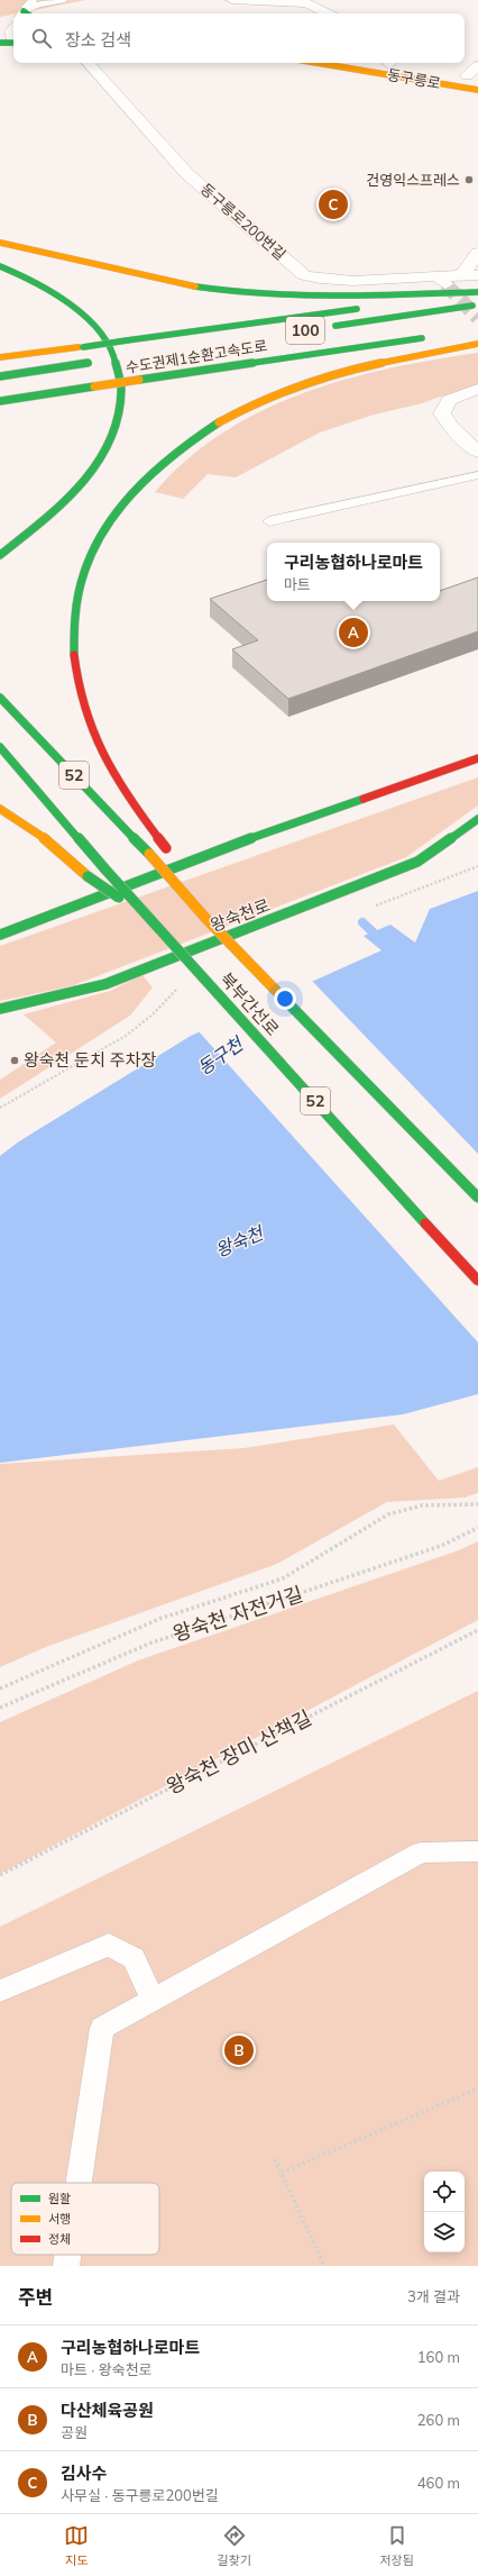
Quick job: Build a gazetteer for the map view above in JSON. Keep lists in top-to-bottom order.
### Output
{
  "streets": {
    "main road": [
      "동구릉로",
      "100",
      "수도권제1순환고속도로",
      "52",
      "왕숙천로",
      "북부간선로"
    ],
    "street": ["동구릉로200번길"],
    "path": ["왕숙천 자전거길", "왕숙천 장미 산책길"]
  },
  "water": ["동구천", "왕숙천"],
  "places": ["건영익스프레스", "왕숙천 둔치 주차장"],
  "legend": ["원활", "서행", "정체"],
  "page": {
    "search": "장소 검색",
    "pins": ["C", "A", "B"],
    "popup": ["구리농협하나로마트", "마트"],
    "heading": ["주변", "3개 결과"],
    "list": [
      {
        "mark": "A",
        "name": "구리농협하나로마트",
        "note": "마트 · 왕숙천로",
        "value": "160 m"
      },
      {
        "mark": "B",
        "name": "다산체육공원",
        "note": "공원",
        "value": "260 m"
      },
      {
        "mark": "C",
        "name": "김사수",
        "note": "사무실 · 동구릉로200번길",
        "value": "460 m"
      }
    ],
    "nav": ["지도", "길찾기", "저장됨"]
  }
}
